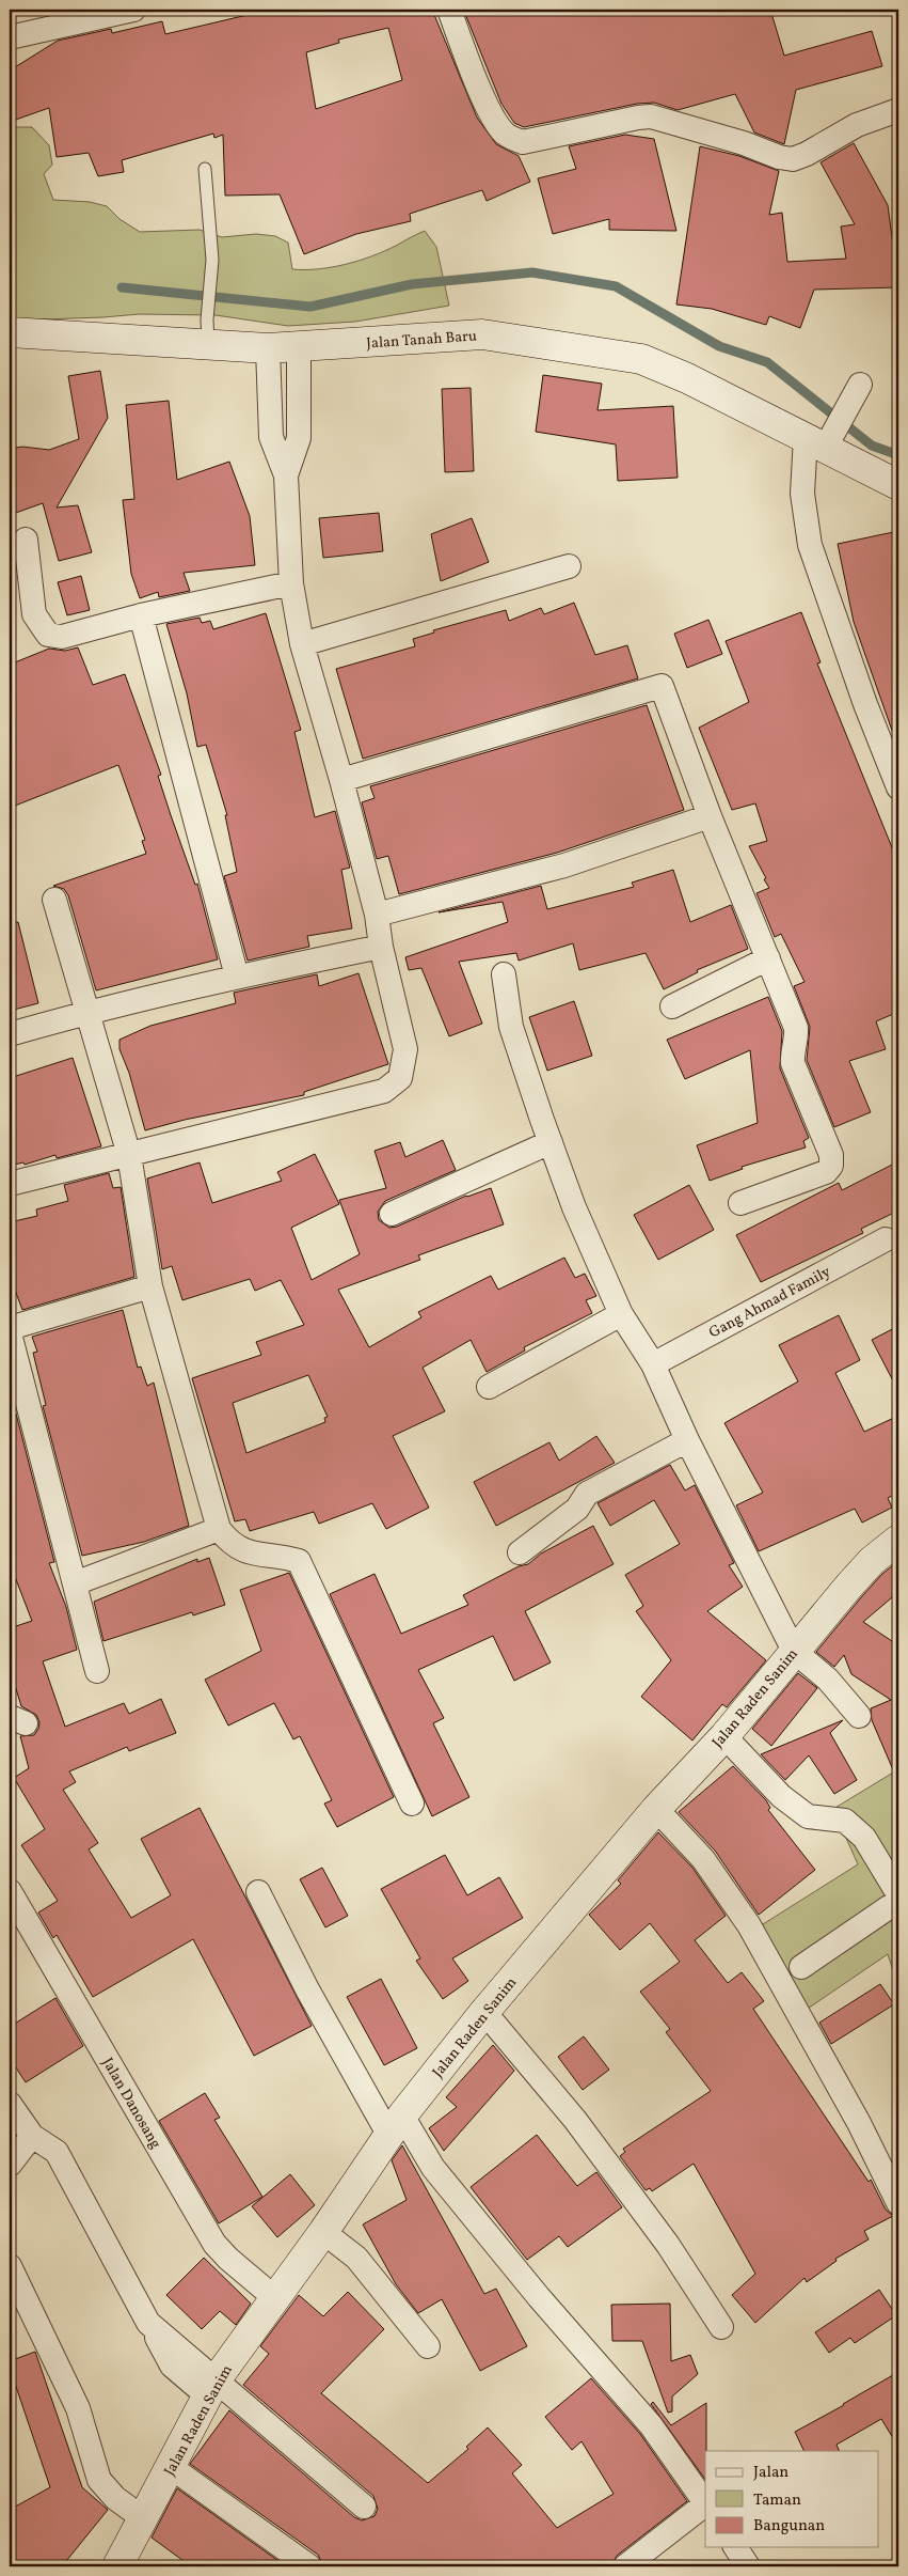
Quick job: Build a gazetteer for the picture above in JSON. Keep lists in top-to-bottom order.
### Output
{
  "streets": {
    "street": [
      "Jalan Tanah Baru",
      "Gang Ahmad Family",
      "Jalan Raden Sanim",
      "Jalan Danosang"
    ]
  },
  "crossings": [
    ["Jalan Raden Sanim", "Jalan Danosang"]
  ],
  "legend": ["Jalan", "Taman", "Bangunan"]
}
